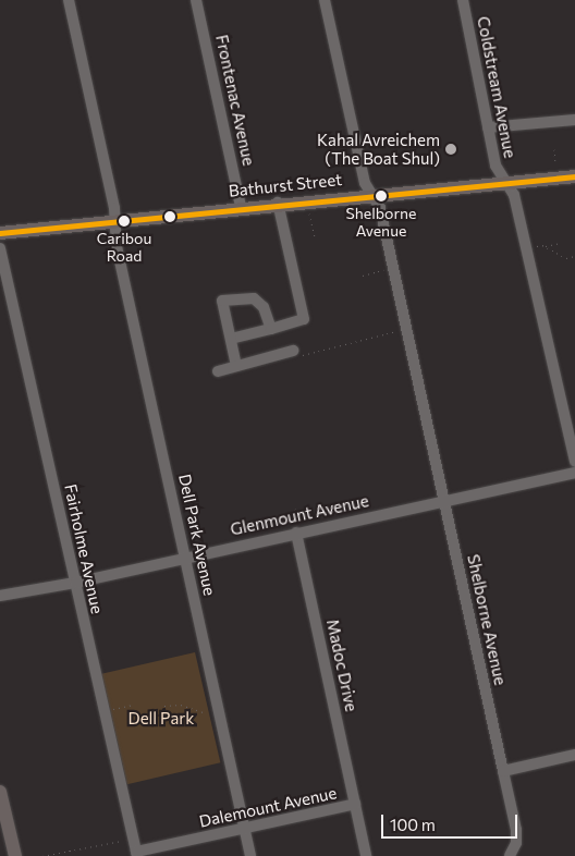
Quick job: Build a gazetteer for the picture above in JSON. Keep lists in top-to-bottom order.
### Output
{
  "streets": {
    "main road": ["Bathurst Street"],
    "street": [
      "Coldstream Avenue",
      "Frontenac Avenue",
      "Glenmount Avenue",
      "Dell Park Avenue",
      "Fairholme Avenue",
      "Shelborne Avenue",
      "Madoc Drive",
      "Dalemount Avenue"
    ]
  },
  "crossings": [
    ["Coldstream Avenue", "Bathurst Street"],
    ["Frontenac Avenue", "Bathurst Street"],
    ["Bathurst Street", "Dell Park Avenue"],
    ["Bathurst Street", "Shelborne Avenue"],
    ["Glenmount Avenue", "Dell Park Avenue"],
    ["Glenmount Avenue", "Fairholme Avenue"],
    ["Glenmount Avenue", "Shelborne Avenue"],
    ["Glenmount Avenue", "Madoc Drive"],
    ["Dell Park Avenue", "Dalemount Avenue"],
    ["Fairholme Avenue", "Dalemount Avenue"],
    ["Madoc Drive", "Dalemount Avenue"]
  ],
  "parks": ["Dell Park"],
  "places": ["Kahal Avreichem (The Boat Shul)", "Shelborne Avenue", "Caribou Road"],
  "scale_bar": "100 m"
}
